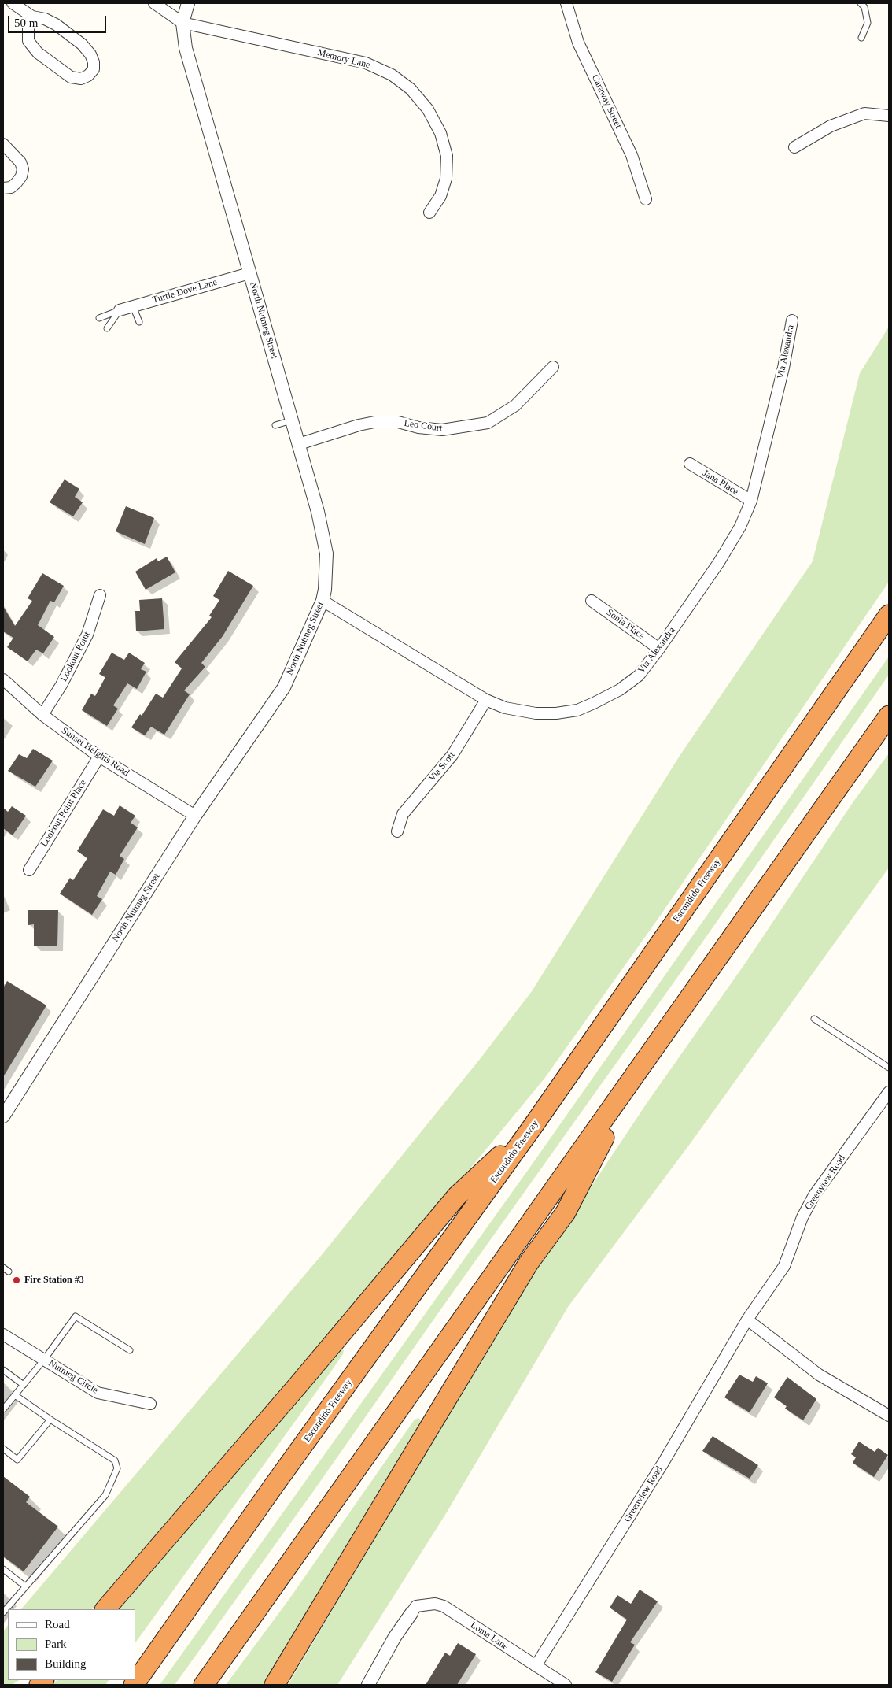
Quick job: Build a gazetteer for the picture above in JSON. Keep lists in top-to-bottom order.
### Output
{
  "streets": {
    "highway": ["Escondido Freeway"],
    "street": [
      "Memory Lane",
      "Caraway Street",
      "Turtle Dove Lane",
      "North Nutmeg Street",
      "Via Alexandra",
      "Leo Court",
      "Jana Place",
      "Sonia Place",
      "Lookout Point",
      "Sunset Heights Road",
      "Via Scott",
      "Lookout Point Place",
      "Greenview Road",
      "Nutmeg Circle",
      "Loma Lane"
    ]
  },
  "crossings": [
    ["Memory Lane", "North Nutmeg Street"],
    ["Turtle Dove Lane", "North Nutmeg Street"],
    ["North Nutmeg Street", "Via Alexandra"],
    ["North Nutmeg Street", "Leo Court"],
    ["North Nutmeg Street", "Sunset Heights Road"],
    ["Via Alexandra", "Jana Place"],
    ["Via Alexandra", "Sonia Place"],
    ["Via Alexandra", "Via Scott"],
    ["Lookout Point", "Sunset Heights Road"],
    ["Sunset Heights Road", "Lookout Point Place"],
    ["Greenview Road", "Loma Lane"]
  ],
  "places": ["Fire Station #3"],
  "legend": ["Road", "Park", "Building"],
  "scale_bar": "50 m"
}
